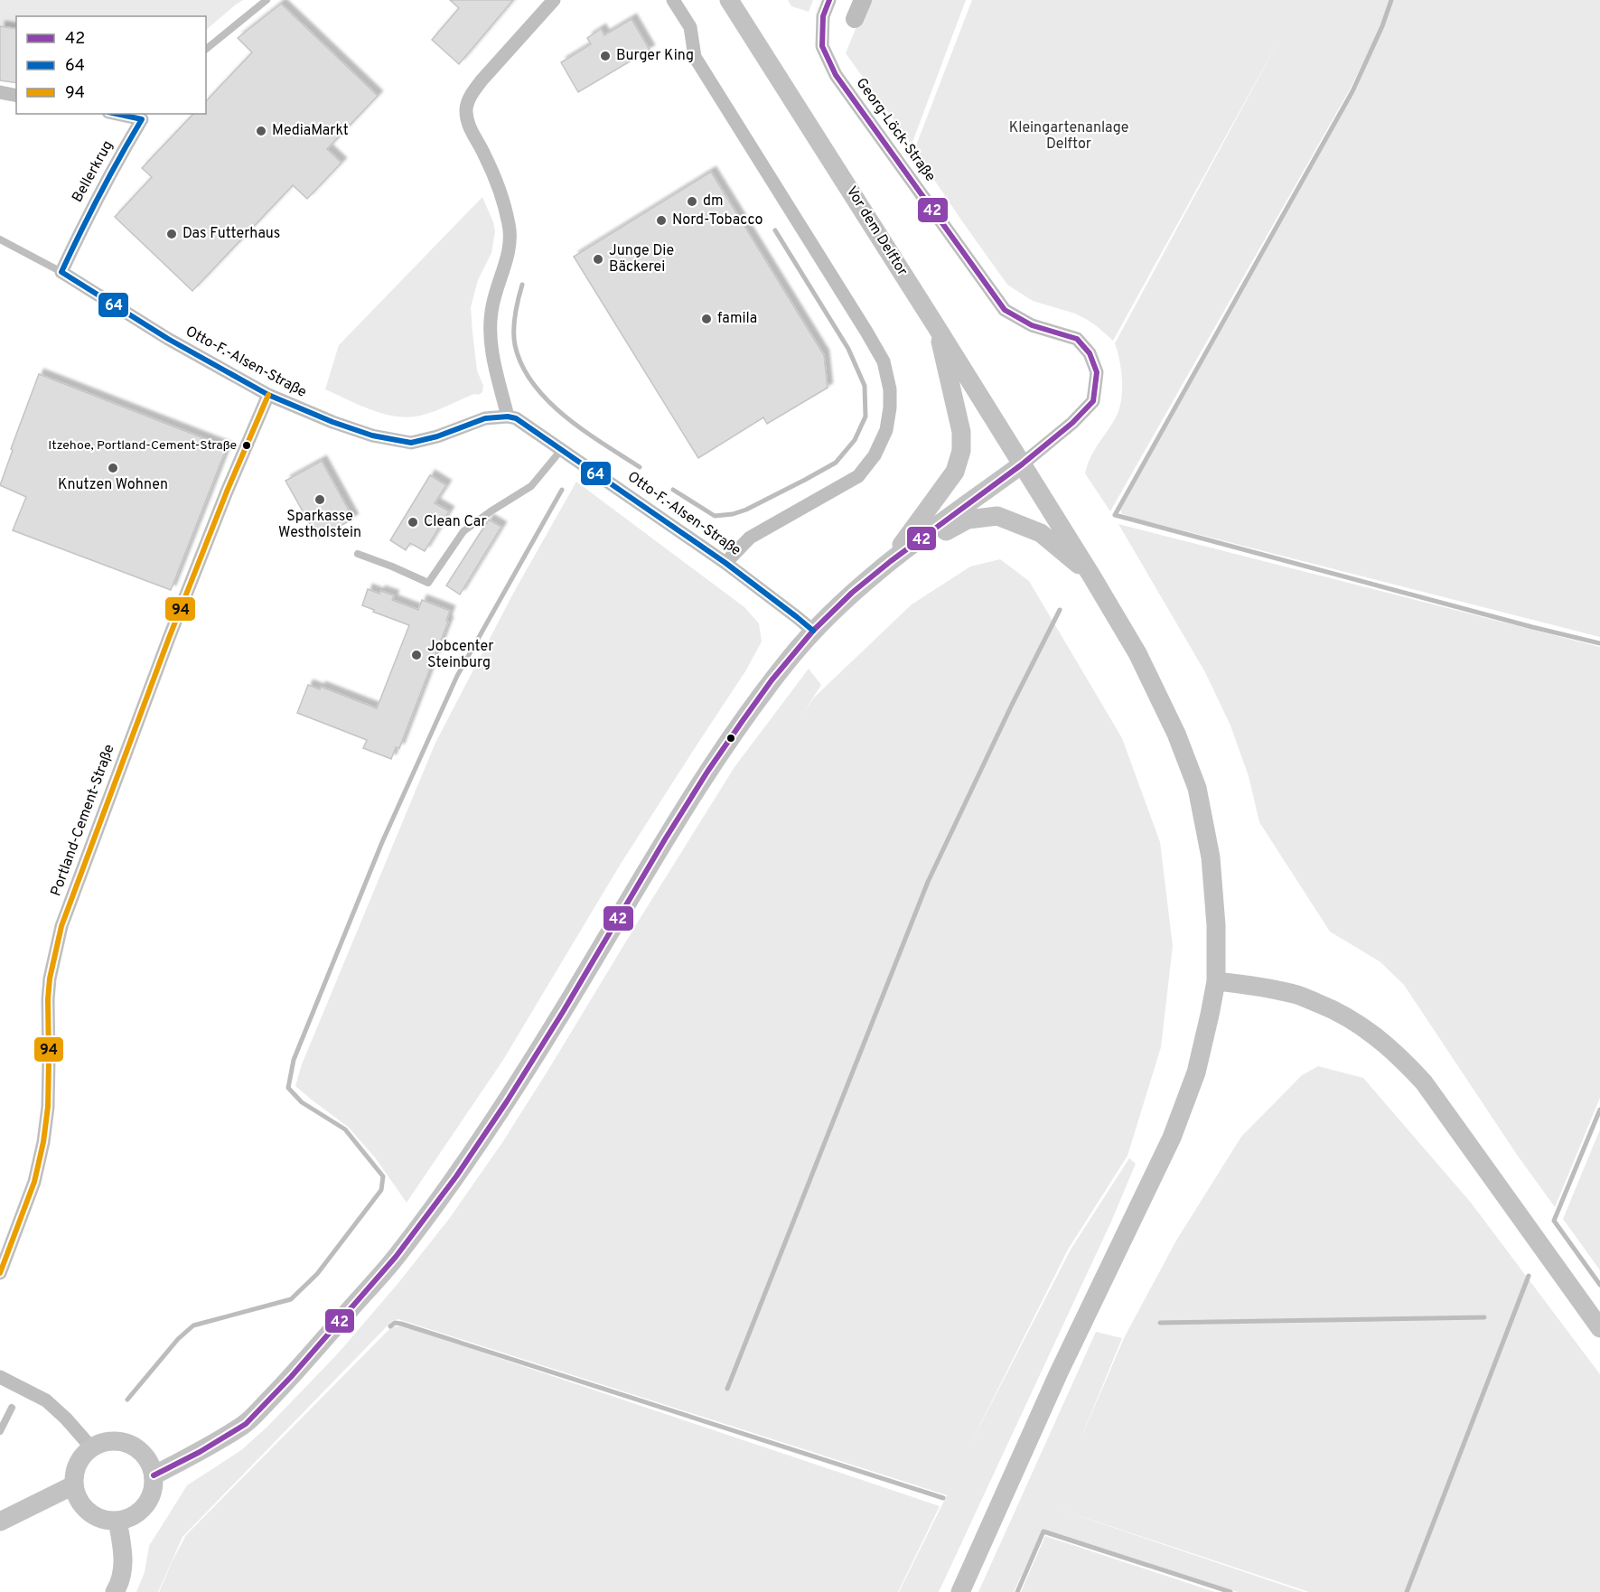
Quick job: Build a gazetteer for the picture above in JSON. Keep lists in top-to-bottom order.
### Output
{
  "streets": {
    "main road": ["Vor dem Delftor"],
    "street": [
      "Georg-Löck-Straße",
      "Bellerkrug",
      "Otto-F.-Alsen-Straße",
      "Portland-Cement-Straße"
    ]
  },
  "crossings": [
    ["Georg-Löck-Straße", "Vor dem Delftor"],
    ["Bellerkrug", "Otto-F.-Alsen-Straße"],
    ["Otto-F.-Alsen-Straße", "Portland-Cement-Straße"]
  ],
  "parks": ["Kleingartenanlage Delftor"],
  "places": [
    "Burger King",
    "MediaMarkt",
    "dm",
    "Nord-Tobacco",
    "Das Futterhaus",
    "Junge Die Bäckerei",
    "famila",
    "Itzehoe, Portland-Cement-Straße",
    "Knutzen Wohnen",
    "Sparkasse Westholstein",
    "Clean Car",
    "Jobcenter Steinburg"
  ],
  "lines": ["transit line 42", "transit line 64", "transit line 94"],
  "legend": ["42", "64", "94"]
}
